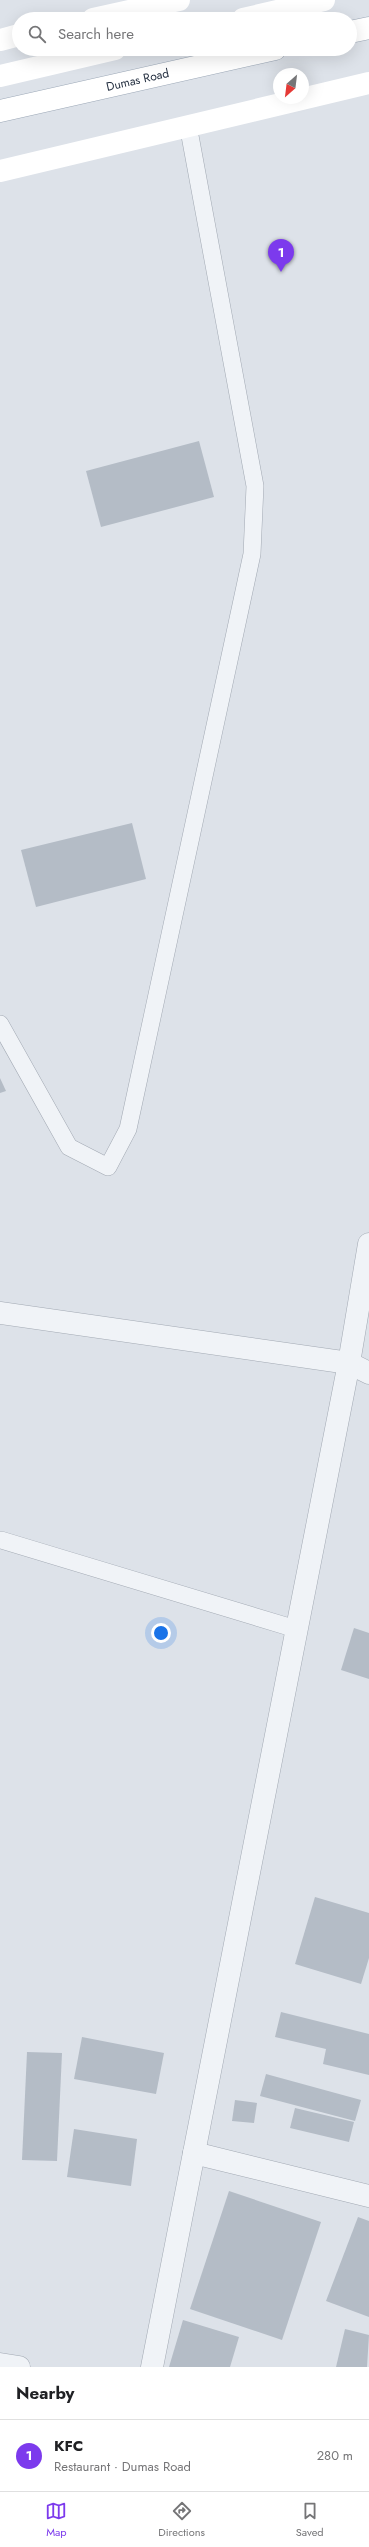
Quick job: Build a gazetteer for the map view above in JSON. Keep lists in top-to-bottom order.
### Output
{
  "streets": {
    "main road": ["Dumas Road"]
  },
  "north": "bottom left",
  "page": {
    "search": "Search here",
    "pins": "1",
    "heading": "Nearby",
    "list": [
      {
        "mark": "1",
        "name": "KFC",
        "note": "Restaurant · Dumas Road",
        "value": "280 m"
      }
    ],
    "nav": ["Map", "Directions", "Saved"]
  }
}
